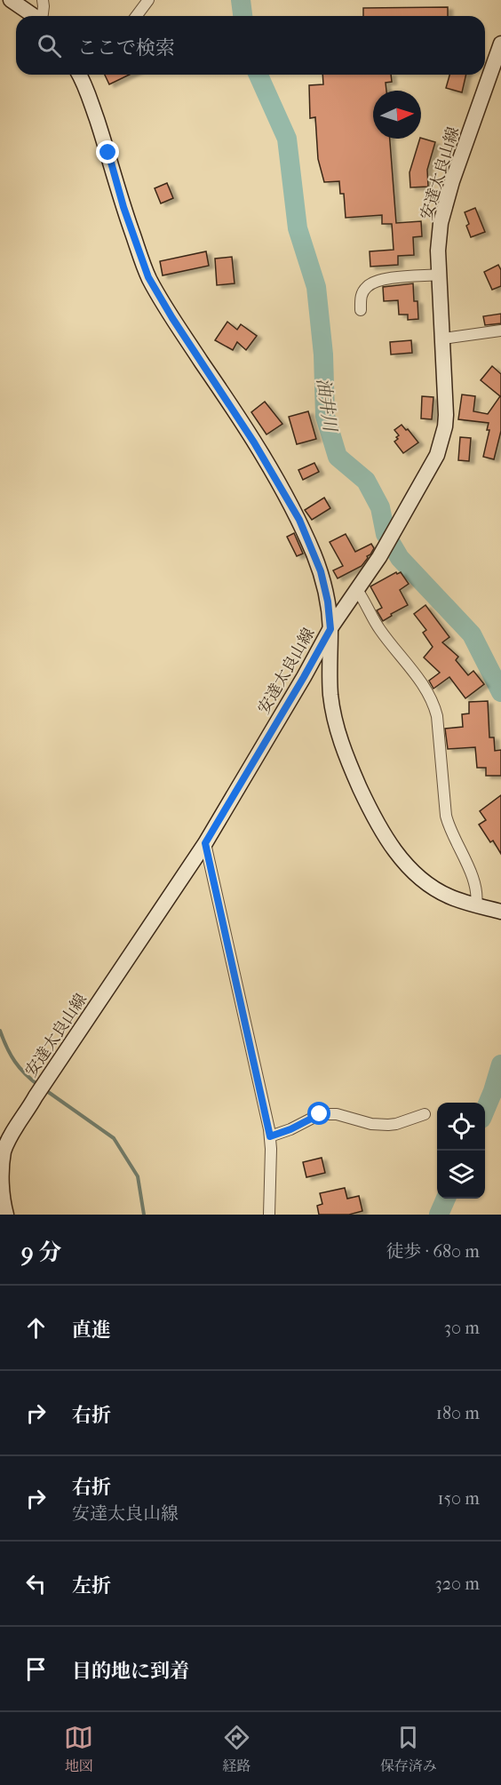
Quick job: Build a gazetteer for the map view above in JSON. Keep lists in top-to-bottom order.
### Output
{
  "streets": {
    "main road": ["安達太良山線"]
  },
  "water": ["油井川"],
  "north": "right",
  "page": {
    "search": "ここで検索",
    "heading": ["9 分", "徒歩 · 680 m"],
    "list": [
      ["直進", "30 m"],
      ["右折", "180 m"],
      ["右折", "安達太良山線", "150 m"],
      ["左折", "320 m"],
      "目的地に到着"
    ],
    "nav": ["地図", "経路", "保存済み"]
  }
}
